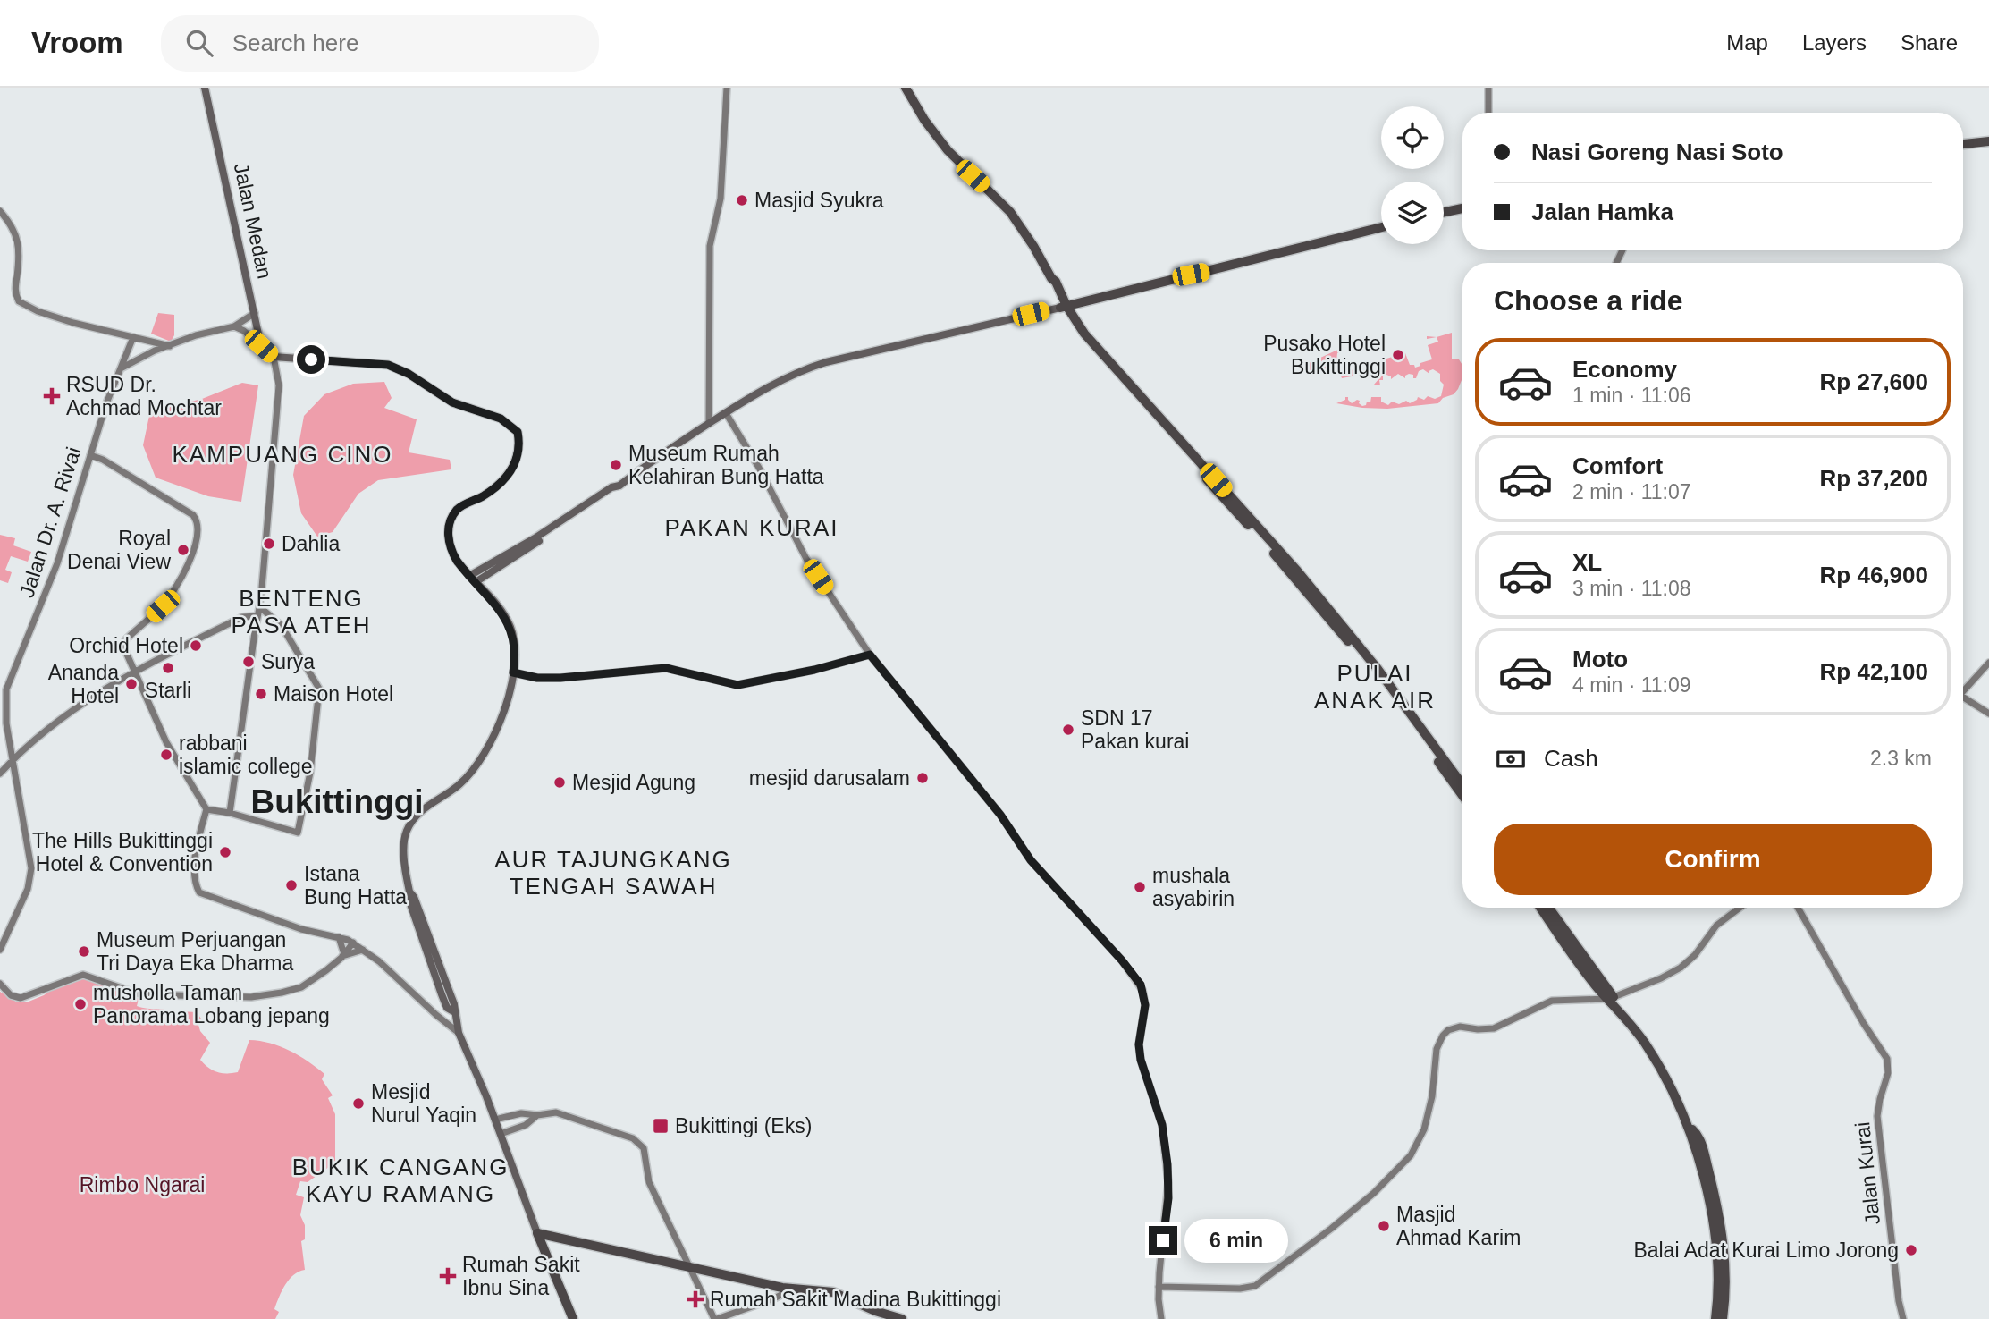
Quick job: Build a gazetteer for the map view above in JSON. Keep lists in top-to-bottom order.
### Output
{
  "streets": {
    "main road": ["Jalan Medan"],
    "street": ["Jalan Dr. A. Rivai", "Jalan Kurai"]
  },
  "districts": [
    "KAMPUANG CINO",
    "PAKAN KURAI",
    "BENTENG PASA ATEH",
    "PULAI ANAK AIR",
    "Bukittinggi",
    "AUR TAJUNGKANG TENGAH SAWAH",
    "BUKIK CANGANG KAYU RAMANG"
  ],
  "parks": ["Rimbo Ngarai"],
  "places": {
    "other": [
      "Masjid Syukra",
      "Pusako Hotel Bukittinggi",
      "Museum Rumah Kelahiran Bung Hatta",
      "Dahlia",
      "Royal Denai View",
      "Orchid Hotel",
      "Surya",
      "Starli",
      "Ananda Hotel",
      "Maison Hotel",
      "SDN 17 Pakan kurai",
      "rabbani islamic college",
      "mesjid darusalam",
      "Mesjid Agung",
      "The Hills Bukittinggi Hotel & Convention",
      "Istana Bung Hatta",
      "mushala asyabirin",
      "Museum Perjuangan Tri Daya Eka Dharma",
      "musholla Taman Panorama Lobang jepang",
      "Mesjid Nurul Yaqin",
      "Masjid Ahmad Karim",
      "Balai Adat Kurai Limo Jorong"
    ],
    "health": ["RSUD Dr. Achmad Mochtar", "Rumah Sakit Ibnu Sina", "Rumah Sakit Madina Bukittinggi"],
    "transit": ["Bukittingi (Eks)"]
  },
  "page": {
    "header": "Vroom",
    "search": "Search here",
    "nav": ["Map", "Layers", "Share"],
    "banner": ["Nasi Goreng Nasi Soto", "Jalan Hamka"],
    "heading": "Choose a ride",
    "list": [
      {
        "name": "Economy",
        "note": "1 min · 11:06",
        "value": "Rp 27,600"
      },
      {
        "name": "Comfort",
        "note": "2 min · 11:07",
        "value": "Rp 37,200"
      },
      {
        "name": "XL",
        "note": "3 min · 11:08",
        "value": "Rp 46,900"
      },
      {
        "name": "Moto",
        "note": "4 min · 11:09",
        "value": "Rp 42,100"
      }
    ],
    "pay": ["Cash", "2.3 km"],
    "buttons": "Confirm",
    "bubble": "6 min"
  }
}
